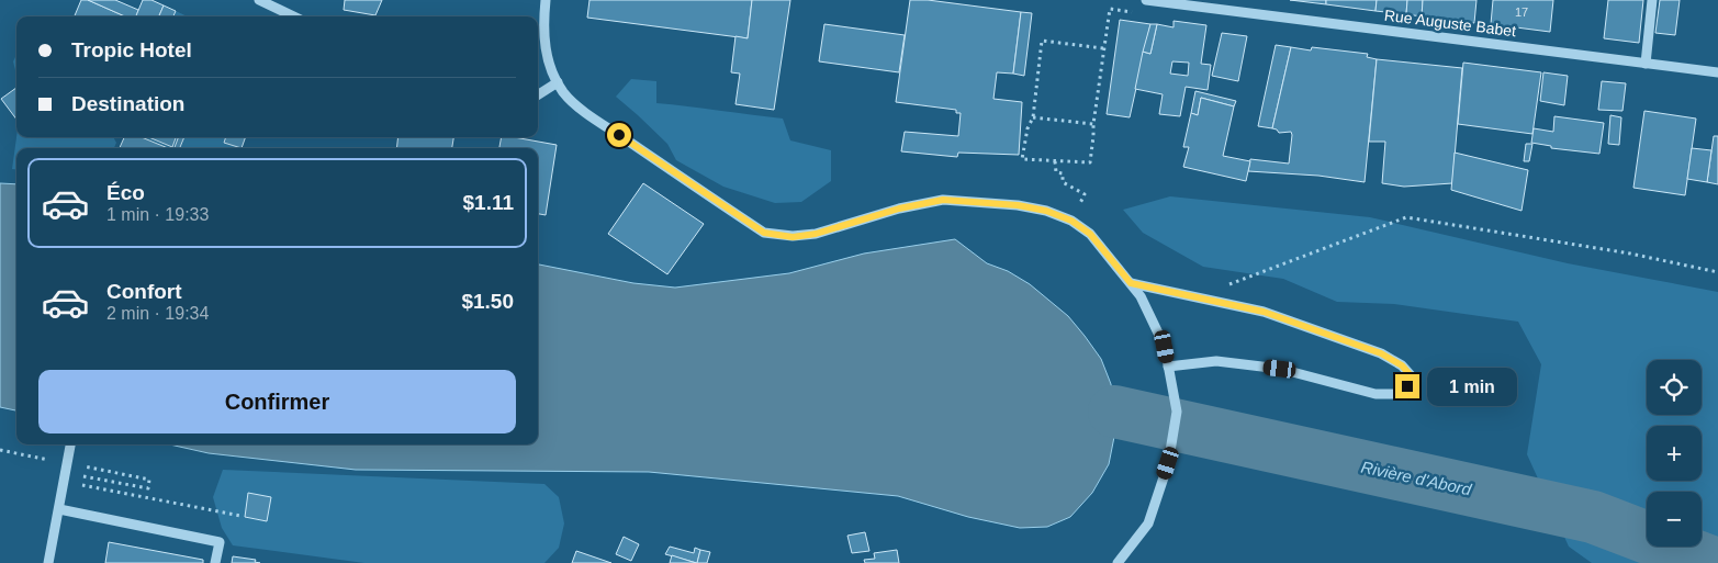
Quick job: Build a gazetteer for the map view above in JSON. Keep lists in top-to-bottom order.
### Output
{
  "streets": {
    "street": ["Rue Auguste Babet"]
  },
  "water": ["Rivière d'Abord"],
  "house_numbers": ["17"],
  "page": {
    "banner": ["Tropic Hotel", "Destination"],
    "list": [
      {
        "name": "Éco",
        "note": "1 min · 19:33",
        "value": "$1.11"
      },
      {
        "name": "Confort",
        "note": "2 min · 19:34",
        "value": "$1.50"
      }
    ],
    "buttons": "Confirmer",
    "map_buttons": ["+", "−"],
    "bubble": "1 min"
  }
}
